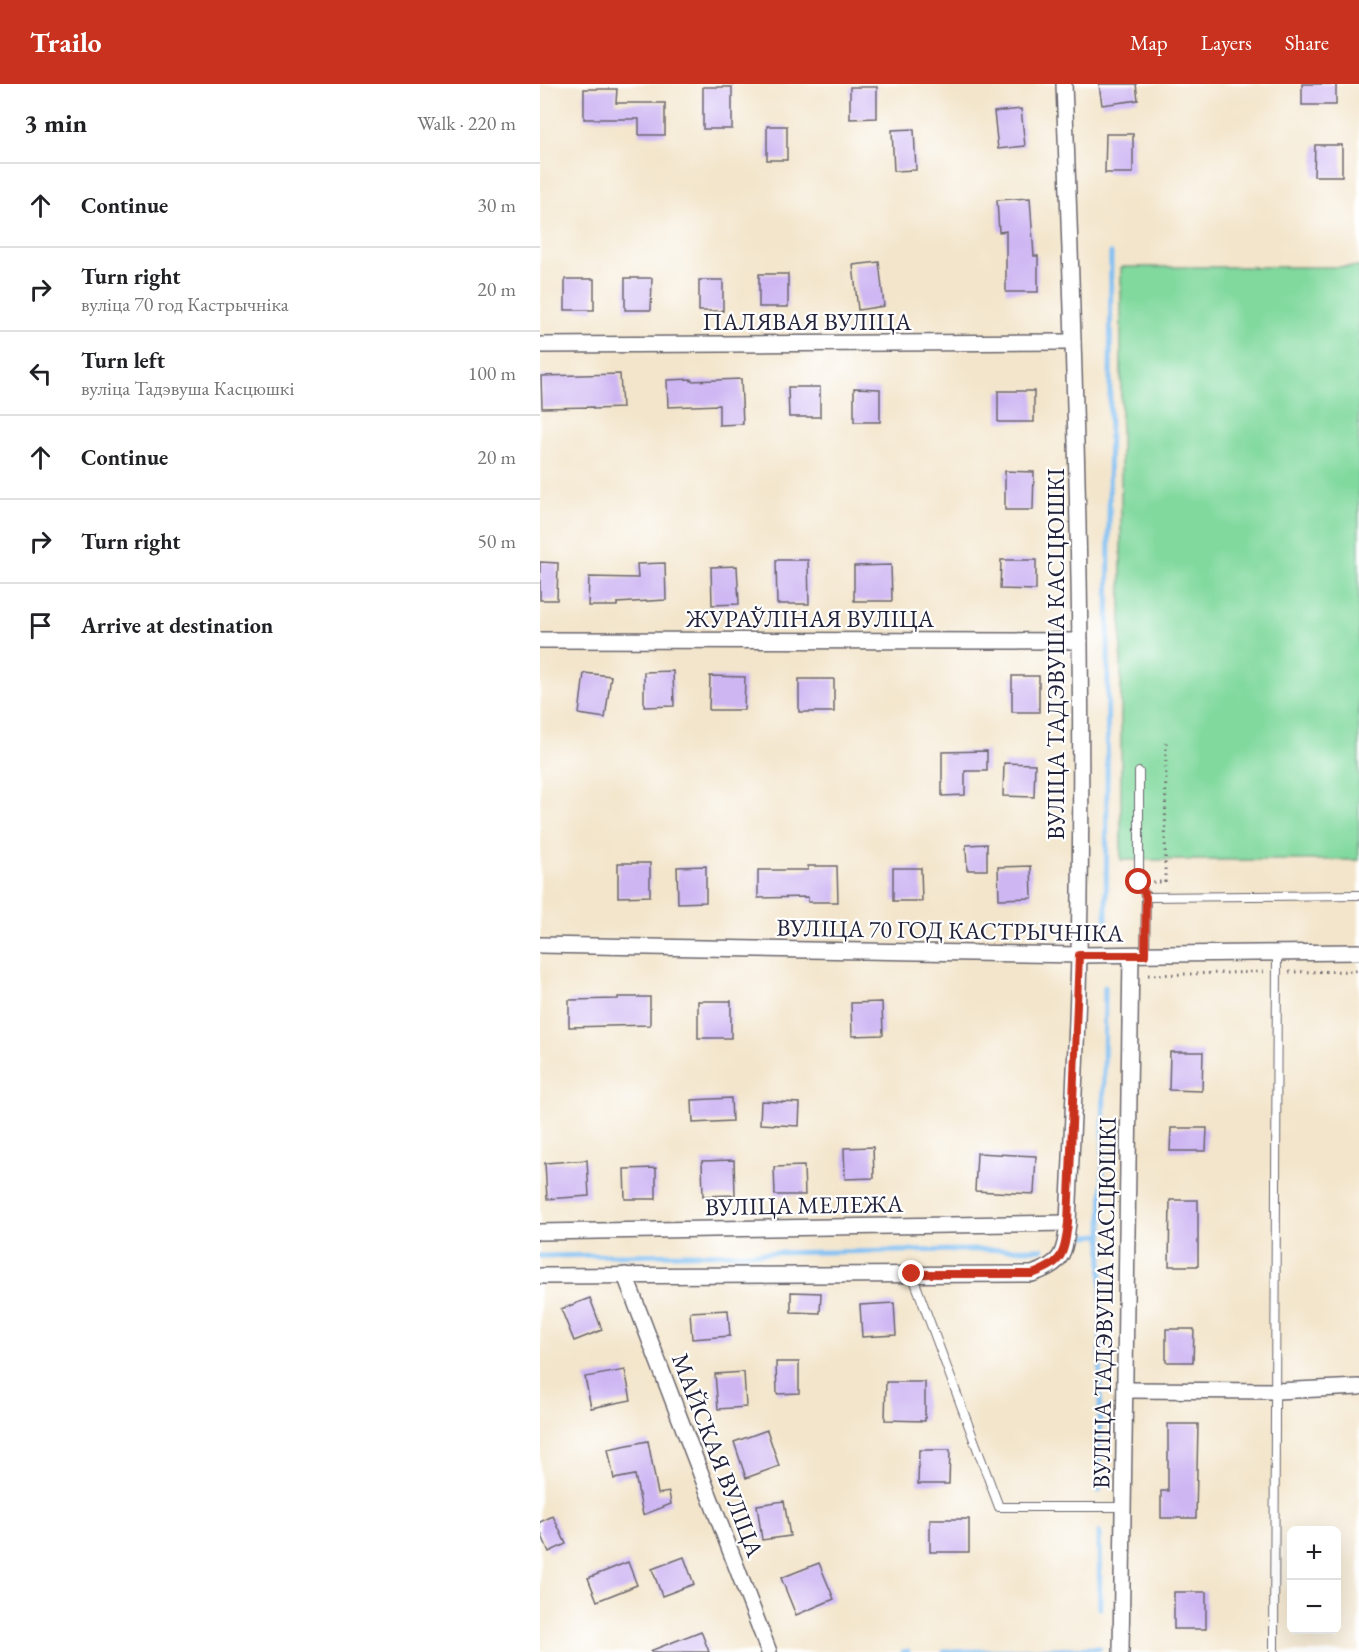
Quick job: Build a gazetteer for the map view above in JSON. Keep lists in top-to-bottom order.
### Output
{
  "streets": {
    "street": [
      "ПАЛЯВАЯ ВУЛІЦА",
      "ЖУРАЎЛІНАЯ ВУЛІЦА",
      "ВУЛІЦА ТАДЭВУША КАСЦЮШКІ",
      "ВУЛІЦА 70 ГОД КАСТРЫЧНІКА",
      "ВУЛІЦА МЕЛЕЖА",
      "МАЙСКАЯ ВУЛІЦА"
    ]
  },
  "crossings": [
    ["ПАЛЯВАЯ ВУЛІЦА", "ВУЛІЦА ТАДЭВУША КАСЦЮШКІ"],
    ["ЖУРАЎЛІНАЯ ВУЛІЦА", "ВУЛІЦА ТАДЭВУША КАСЦЮШКІ"],
    ["ВУЛІЦА ТАДЭВУША КАСЦЮШКІ", "ВУЛІЦА 70 ГОД КАСТРЫЧНІКА"],
    ["ВУЛІЦА ТАДЭВУША КАСЦЮШКІ", "ВУЛІЦА МЕЛЕЖА"]
  ],
  "page": {
    "header": "Trailo",
    "nav": ["Map", "Layers", "Share"],
    "heading": ["3 min", "Walk · 220 m"],
    "list": [
      ["Continue", "30 m"],
      ["Turn right", "вуліца 70 год Кастрычніка", "20 m"],
      ["Turn left", "вуліца Тадэвуша Касцюшкі", "100 m"],
      ["Continue", "20 m"],
      ["Turn right", "50 m"],
      "Arrive at destination"
    ],
    "map_buttons": ["+", "−"]
  }
}
